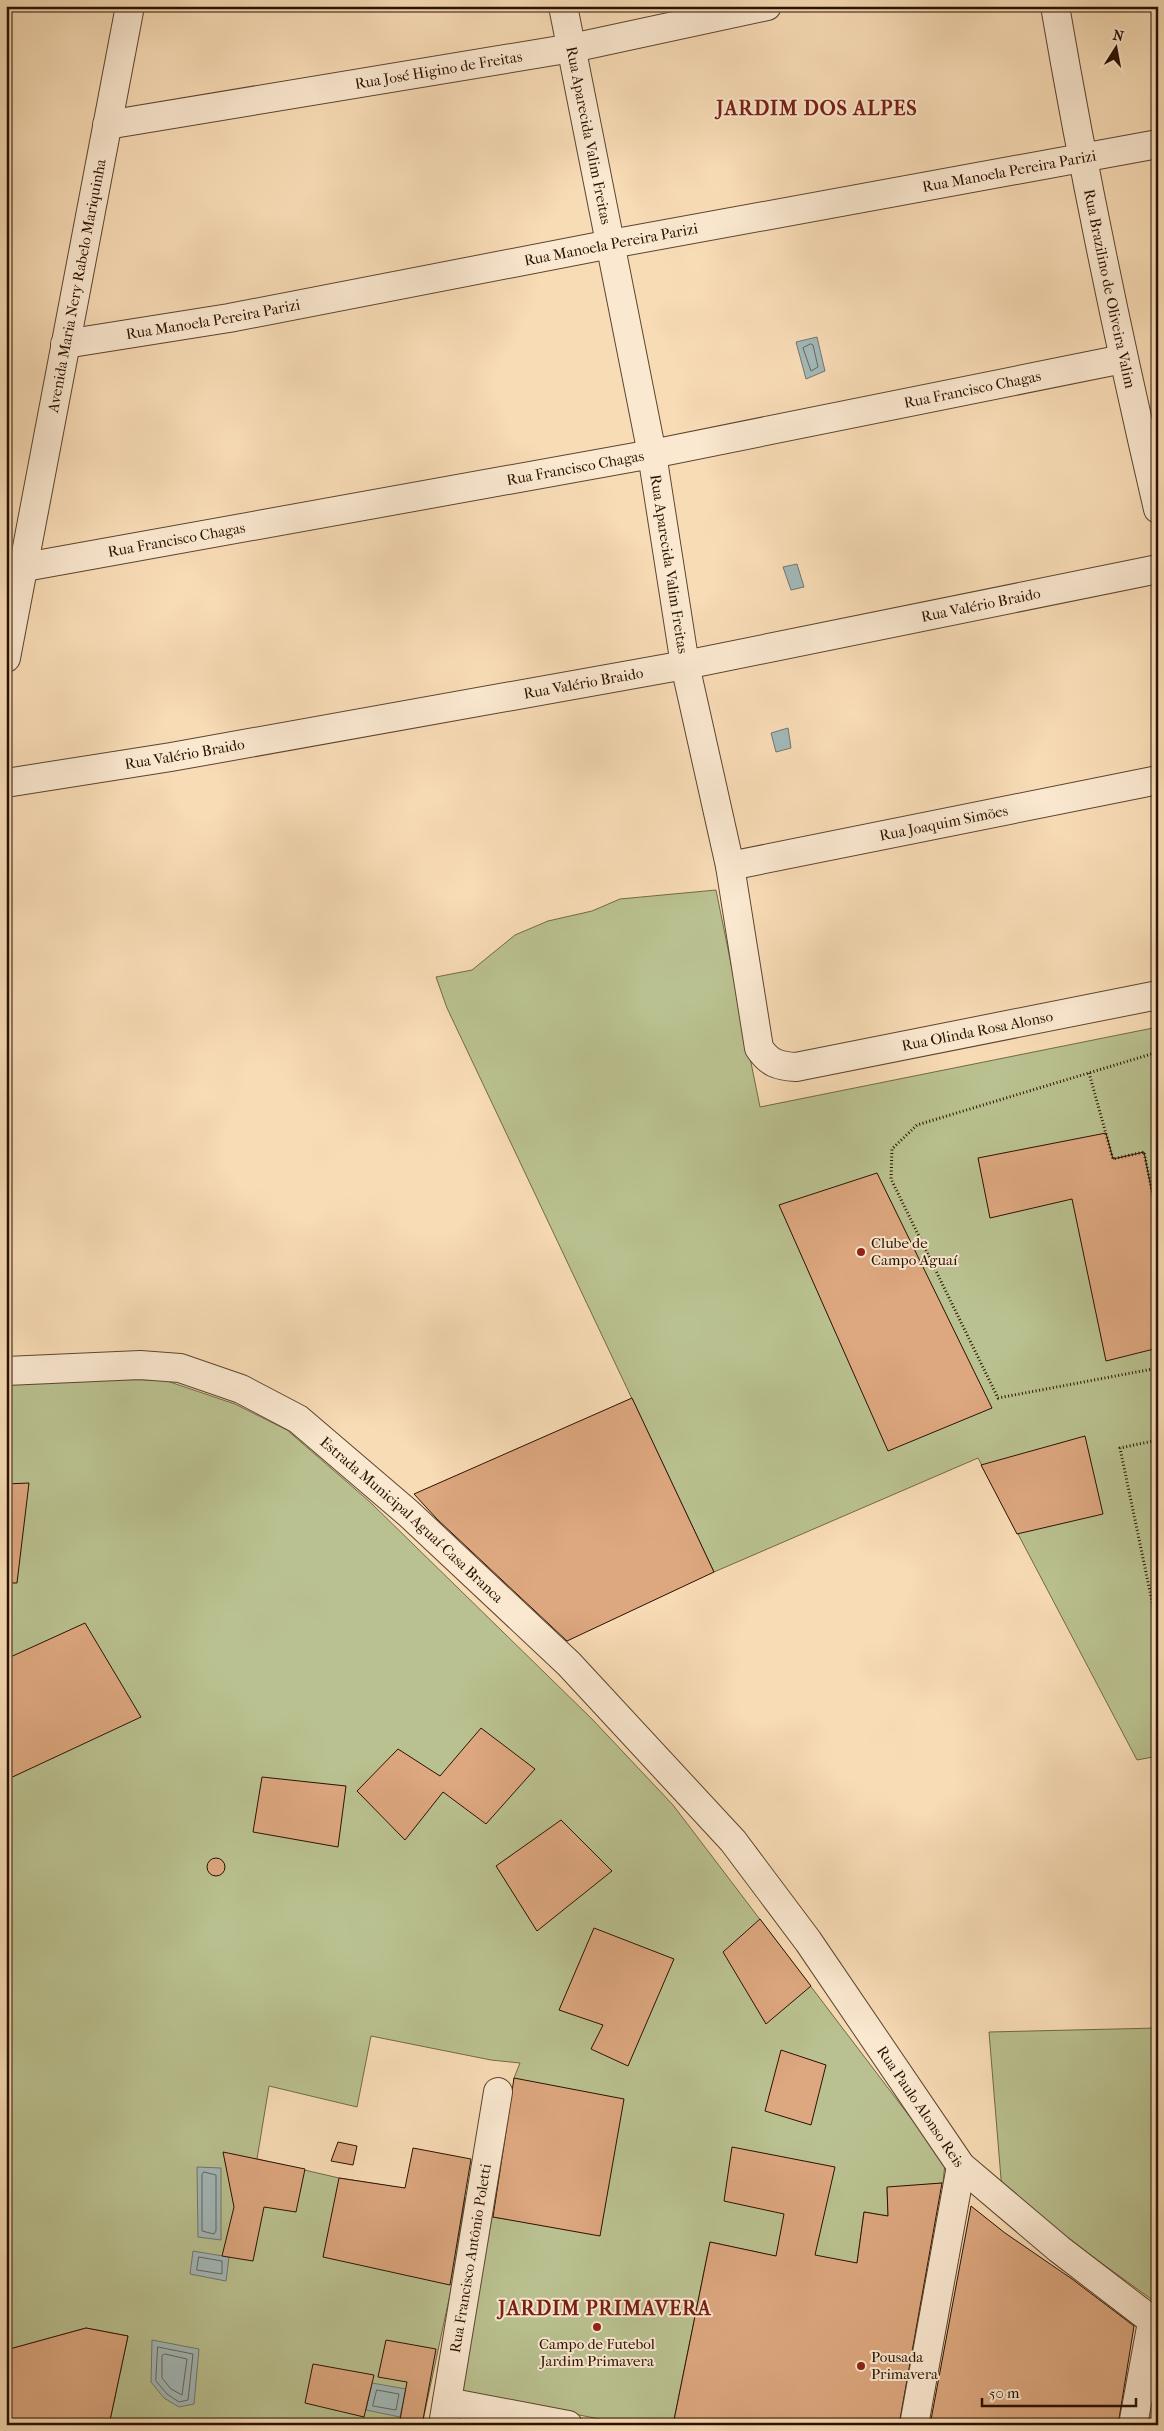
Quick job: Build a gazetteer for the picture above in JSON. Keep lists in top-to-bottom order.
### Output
{
  "streets": {
    "street": [
      "Rua José Higino de Freitas",
      "Rua Aparecida Valim Freitas",
      "Rua Manoela Pereira Parizi",
      "Avenida Maria Nery Rabelo Mariquinha",
      "Rua Brazilino de Oliveira Valim",
      "Rua Francisco Chagas",
      "Rua Valério Braido",
      "Rua Joaquim Simões",
      "Rua Olinda Rosa Alonso",
      "Estrada Municipal Aguaí-Casa Branca",
      "Rua Paulo Alonso Reis",
      "Rua Francisco Antônio Poletti"
    ]
  },
  "crossings": [
    ["Rua José Higino de Freitas", "Rua Aparecida Valim Freitas"],
    ["Rua José Higino de Freitas", "Avenida Maria Nery Rabelo Mariquinha"],
    ["Rua Aparecida Valim Freitas", "Rua Manoela Pereira Parizi"],
    ["Rua Aparecida Valim Freitas", "Rua Francisco Chagas"],
    ["Rua Aparecida Valim Freitas", "Rua Valério Braido"],
    ["Rua Aparecida Valim Freitas", "Rua Joaquim Simões"],
    ["Rua Aparecida Valim Freitas", "Rua Olinda Rosa Alonso"],
    ["Rua Manoela Pereira Parizi", "Avenida Maria Nery Rabelo Mariquinha"],
    ["Rua Manoela Pereira Parizi", "Rua Brazilino de Oliveira Valim"],
    ["Avenida Maria Nery Rabelo Mariquinha", "Rua Francisco Chagas"],
    ["Rua Brazilino de Oliveira Valim", "Rua Francisco Chagas"],
    ["Estrada Municipal Aguaí-Casa Branca", "Rua Paulo Alonso Reis"]
  ],
  "districts": ["JARDIM DOS ALPES", "JARDIM PRIMAVERA"],
  "places": ["Clube de Campo Aguaí", "Campo de Futebol Jardim Primavera", "Pousada Primavera"],
  "scale_bar": "50 m",
  "north": "top"
}
